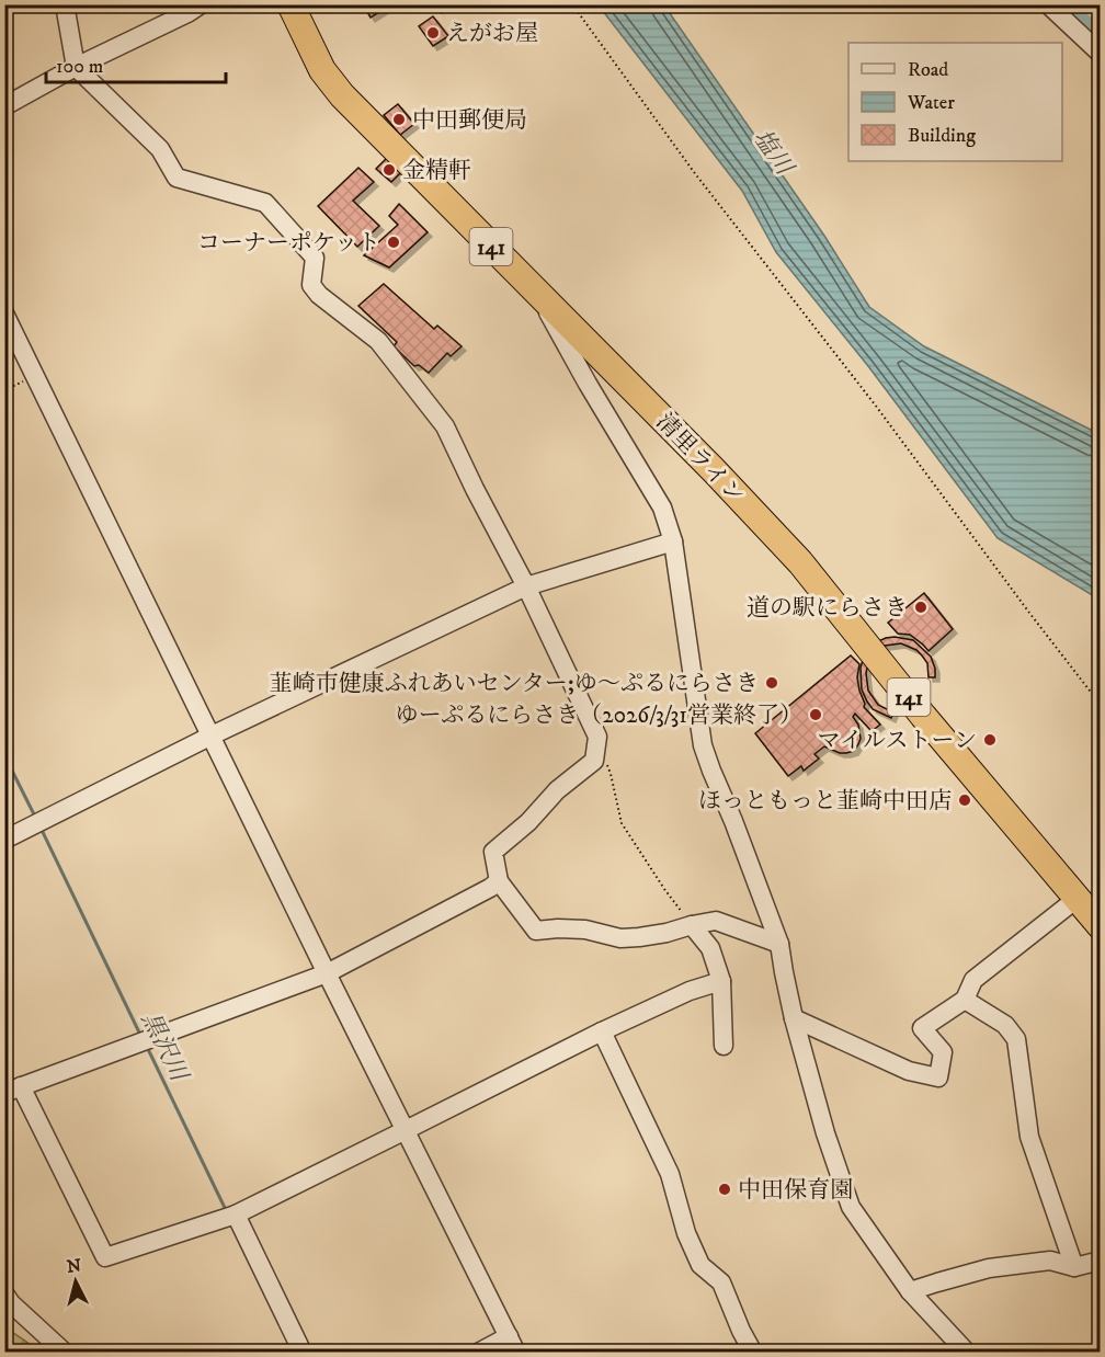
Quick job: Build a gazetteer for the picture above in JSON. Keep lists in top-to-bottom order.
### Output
{
  "streets": {
    "highway": ["141", "清里ライン"]
  },
  "water": ["塩川", "黒沢川"],
  "places": [
    "えがお屋",
    "中田郵便局",
    "金精軒",
    "コーナーポケット",
    "道の駅にらさき",
    "韮崎市健康ふれあいセンター;ゆ～ぷるにらさき",
    "ゆーぷるにらさき（2026/3/31営業終了）",
    "マイルストーン",
    "ほっともっと韮崎中田店",
    "中田保育園"
  ],
  "legend": ["Road", "Water", "Building"],
  "scale_bar": "100 m",
  "north": "top"
}
